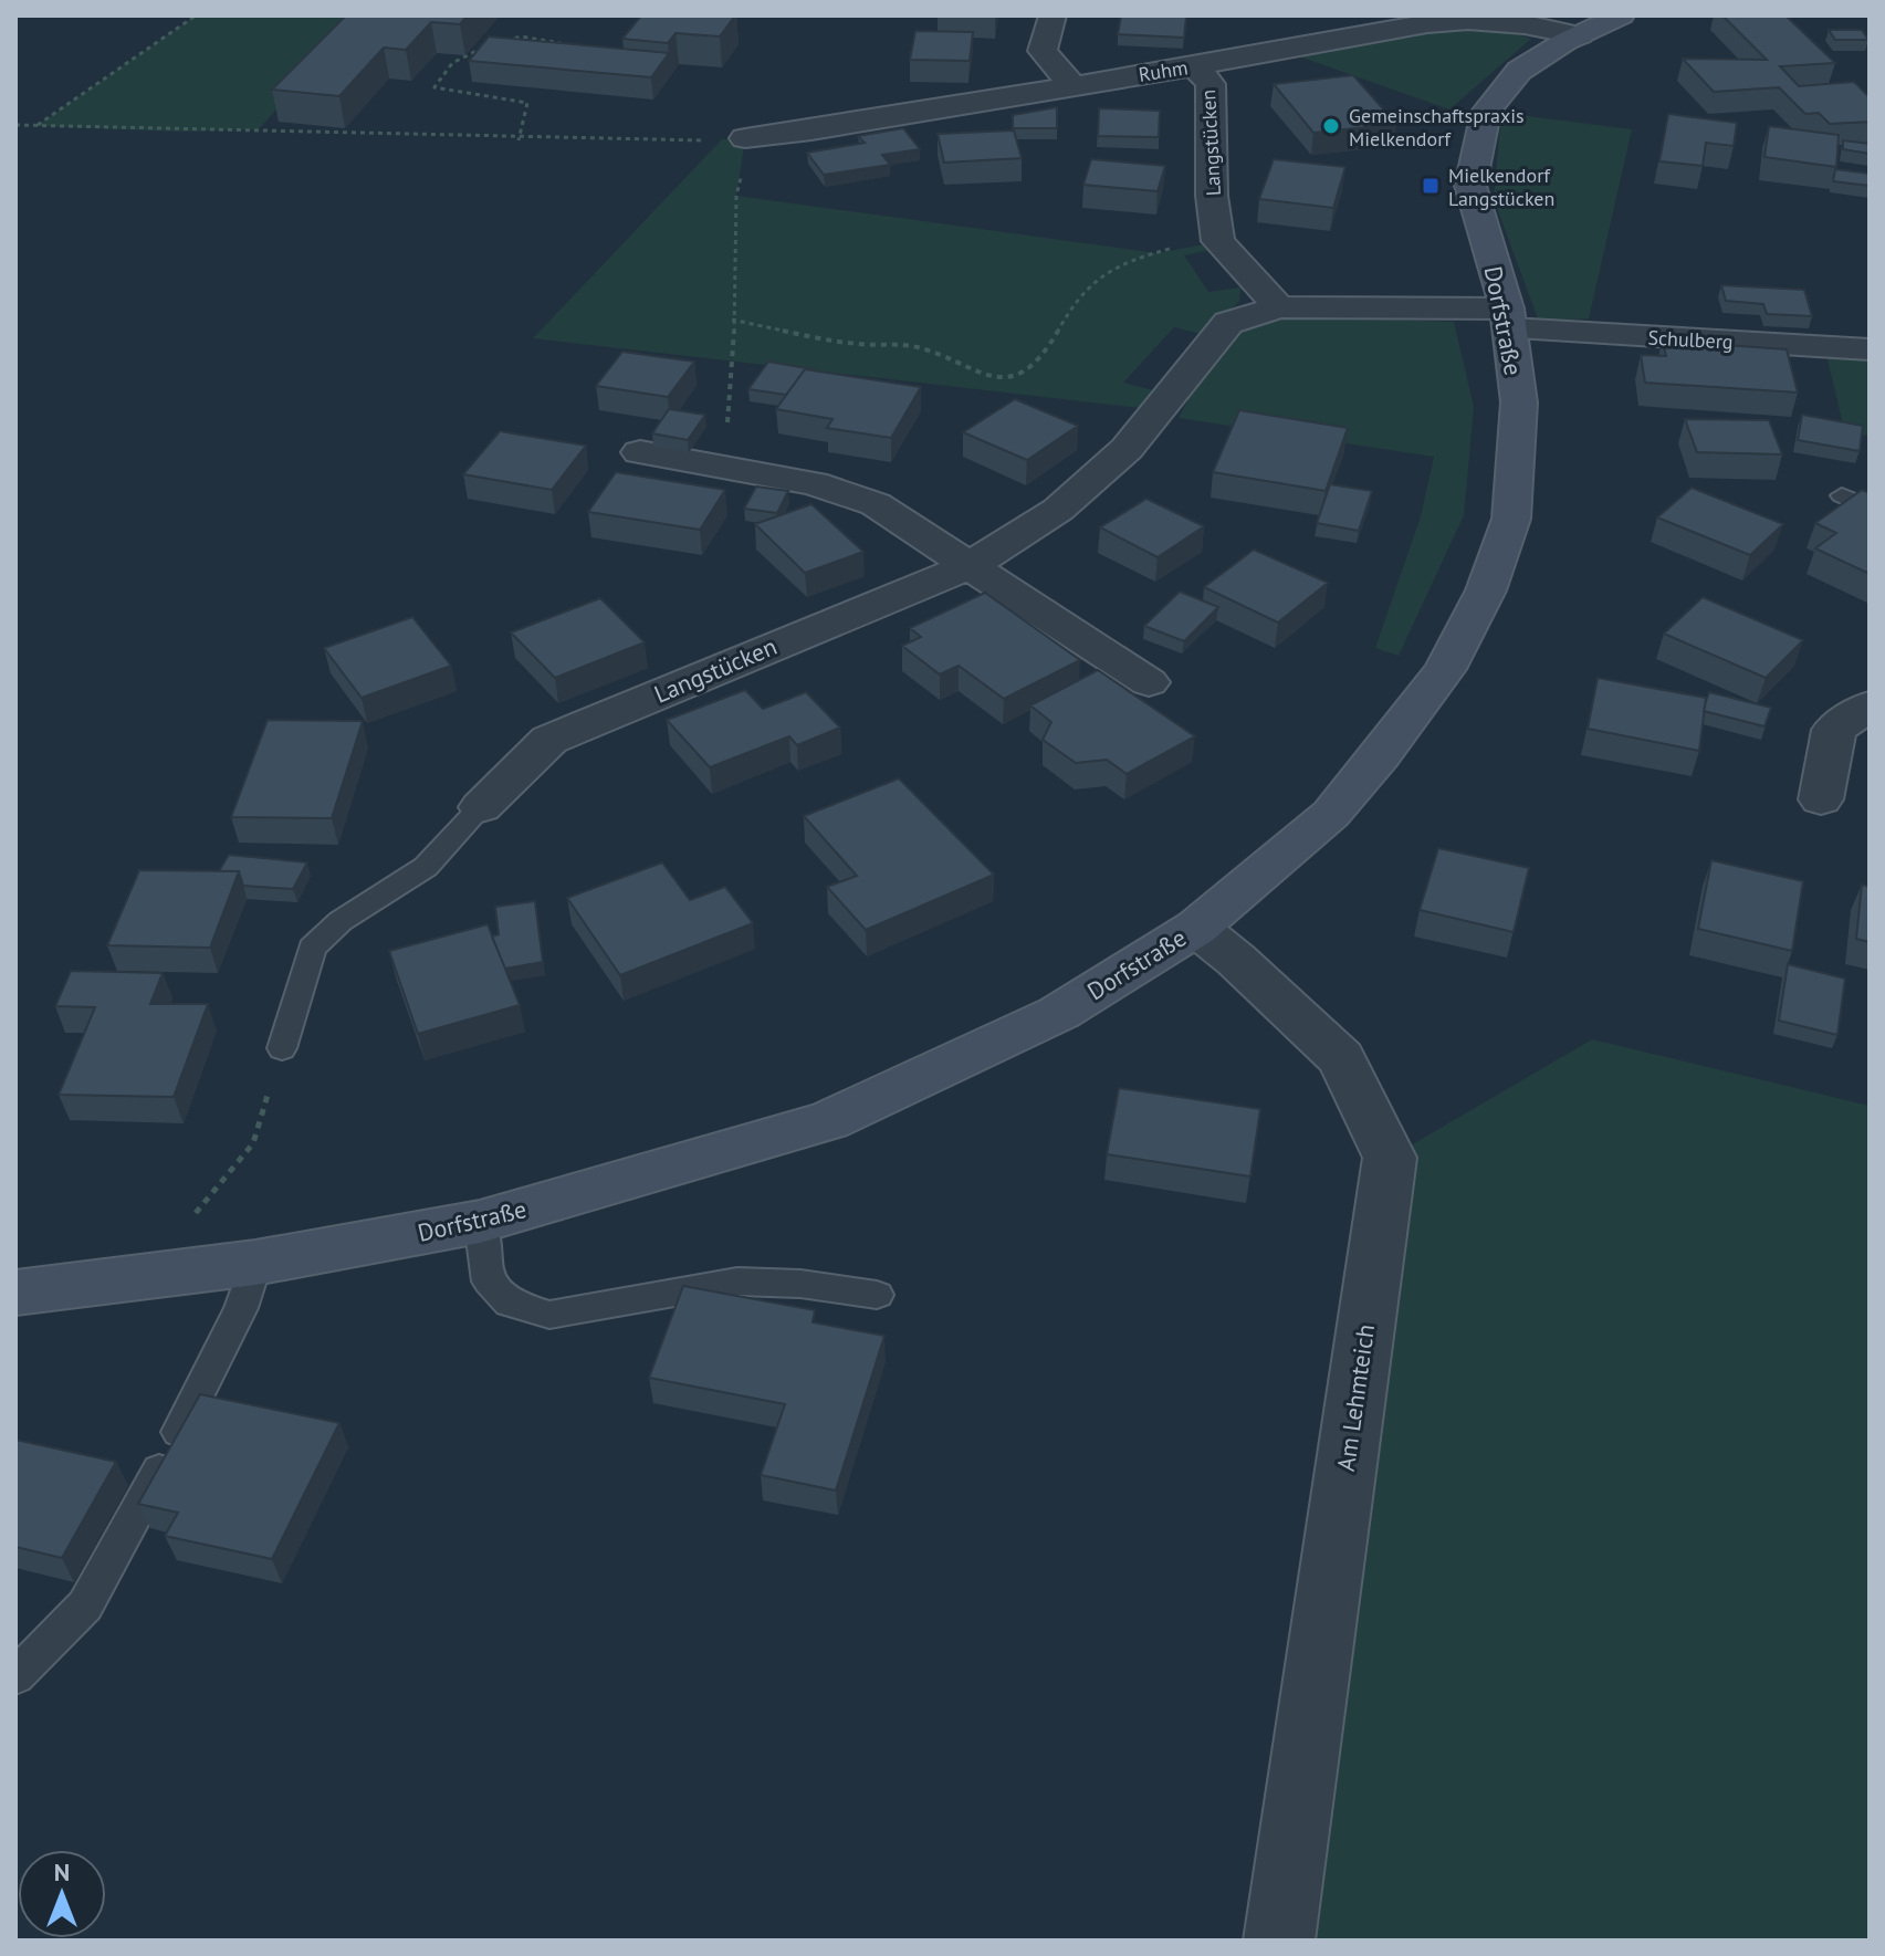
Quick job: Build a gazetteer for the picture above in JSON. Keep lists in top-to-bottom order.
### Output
{
  "streets": {
    "street": [
      "Ruhm",
      "Langstücken",
      "Dorfstraße",
      "Schulberg",
      "Am Lehmteich"
    ]
  },
  "crossings": [
    ["Ruhm", "Langstücken"],
    ["Ruhm", "Dorfstraße"],
    ["Langstücken", "Dorfstraße"],
    ["Langstücken", "Schulberg"],
    ["Dorfstraße", "Schulberg"],
    ["Dorfstraße", "Am Lehmteich"]
  ],
  "places": {
    "other": ["Gemeinschaftspraxis Mielkendorf"],
    "transit": ["Mielkendorf Langstücken"]
  },
  "north": "top"
}
